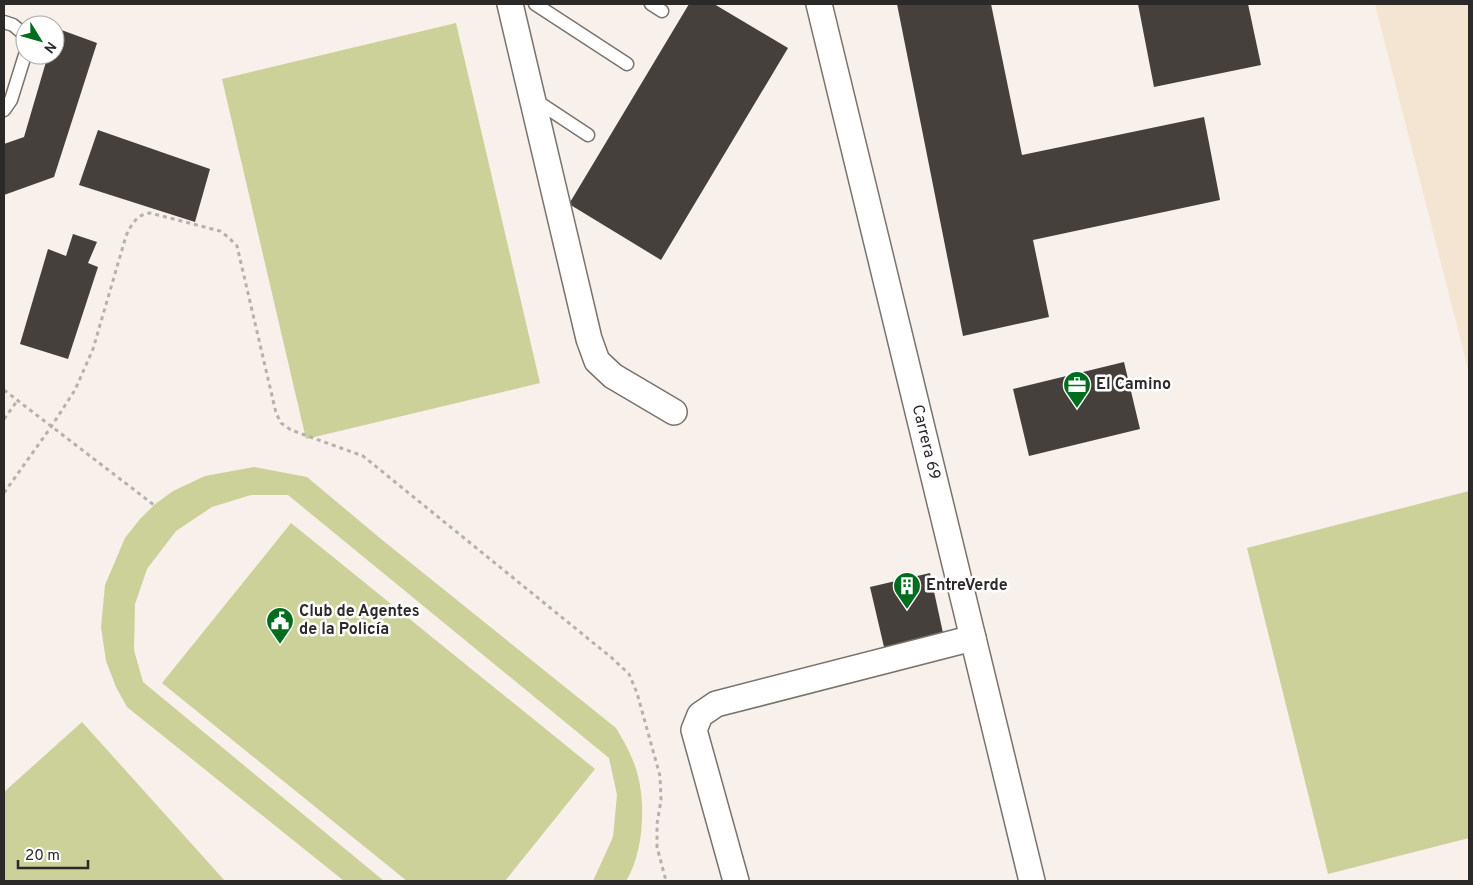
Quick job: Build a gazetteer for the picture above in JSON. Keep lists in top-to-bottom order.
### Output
{
  "streets": {
    "street": ["Carrera 69"]
  },
  "places": {
    "office": ["El Camino"],
    "building": ["EntreVerde"],
    "public building": ["Club de Agentes de la Policía"]
  },
  "scale_bar": "20 m",
  "north": "bottom right"
}
